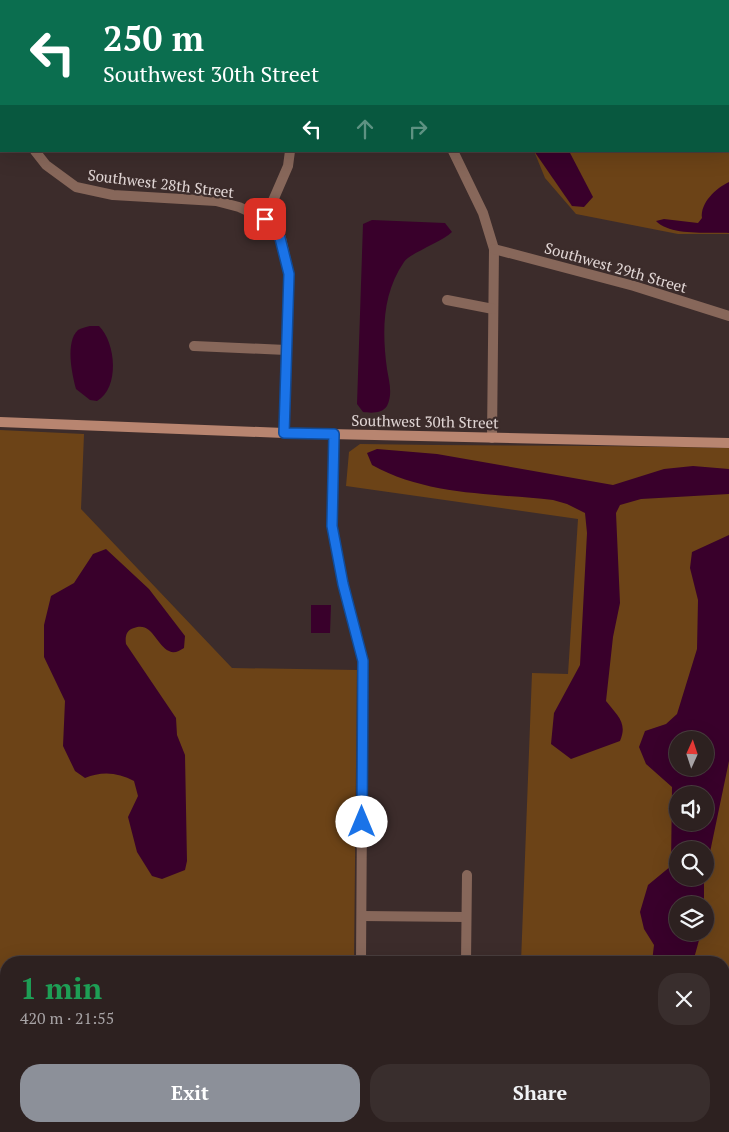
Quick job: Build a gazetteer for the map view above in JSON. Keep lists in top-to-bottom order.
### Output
{
  "streets": {
    "street": ["Southwest 28th Street", "Southwest 29th Street", "Southwest 30th Street"]
  },
  "north": "top",
  "page": {
    "turn": ["250 m", "Southwest 30th Street"],
    "heading": ["1 min", "420 m · 21:55"],
    "buttons": ["Exit", "Share"]
  }
}
